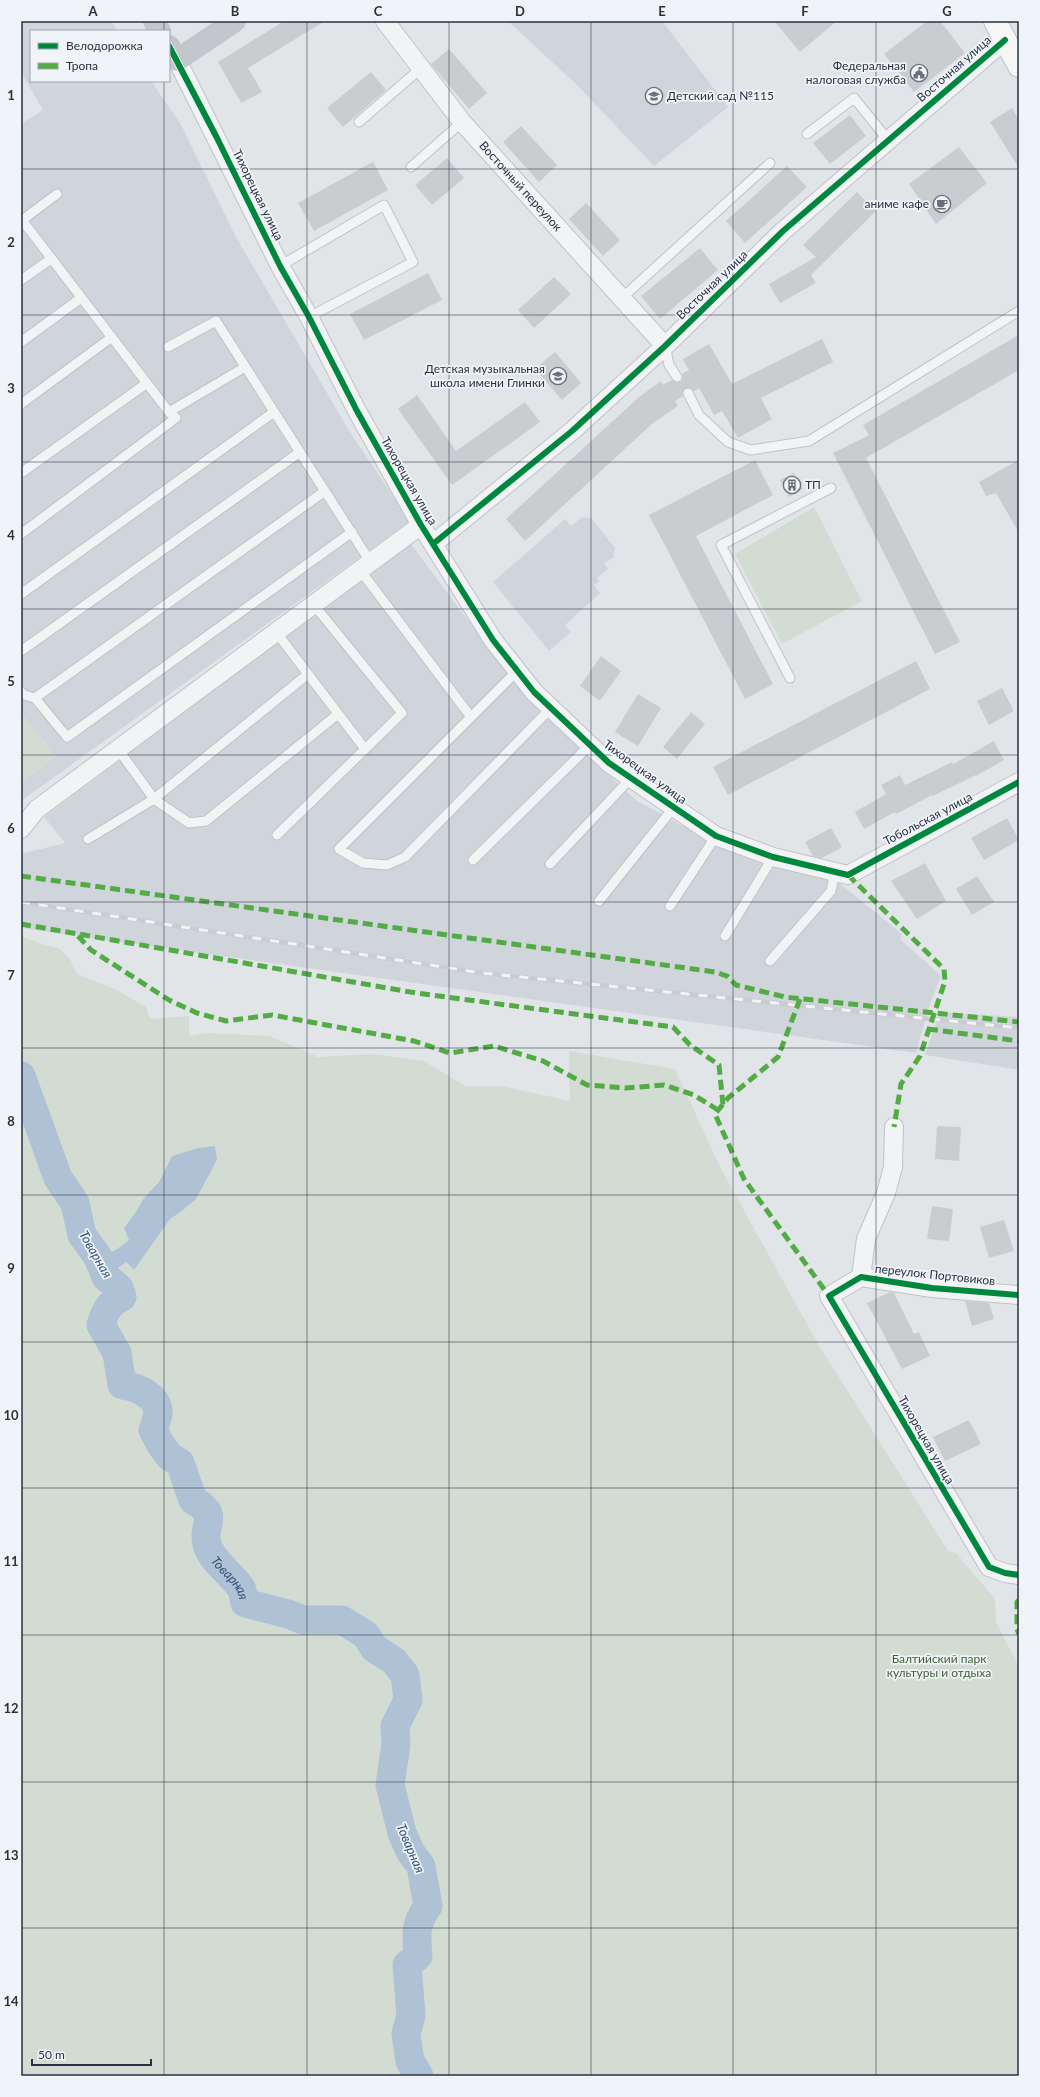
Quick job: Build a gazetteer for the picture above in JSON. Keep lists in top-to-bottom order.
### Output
{
  "streets": {
    "street": [
      "Восточная улица",
      "Восточный переулок",
      "Тихорецкая улица",
      "Тобольская улица",
      "переулок Портовиков"
    ]
  },
  "crossings": [
    ["Восточная улица", "Восточный переулок"],
    ["Восточная улица", "Тихорецкая улица"],
    ["Тихорецкая улица", "Тобольская улица"],
    ["Тихорецкая улица", "переулок Портовиков"]
  ],
  "water": ["Товарная"],
  "parks": ["Балтийский парк культуры и отдыха"],
  "places": {
    "public building": ["Федеральная налоговая служба"],
    "school or university": ["Детский сад №115", "Детская музыкальная школа имени Глинки"],
    "cafe": ["аниме кафе"],
    "building": ["ТП"]
  },
  "legend": ["Велодорожка", "Тропа"],
  "scale_bar": "50 m",
  "grid": {
    "columns": [
      "A",
      "B",
      "C",
      "D",
      "E",
      "F",
      "G"
    ],
    "rows": [
      "1",
      "2",
      "3",
      "4",
      "5",
      "6",
      "7",
      "8",
      "9",
      "10",
      "11",
      "12",
      "13",
      "14"
    ]
  }
}
